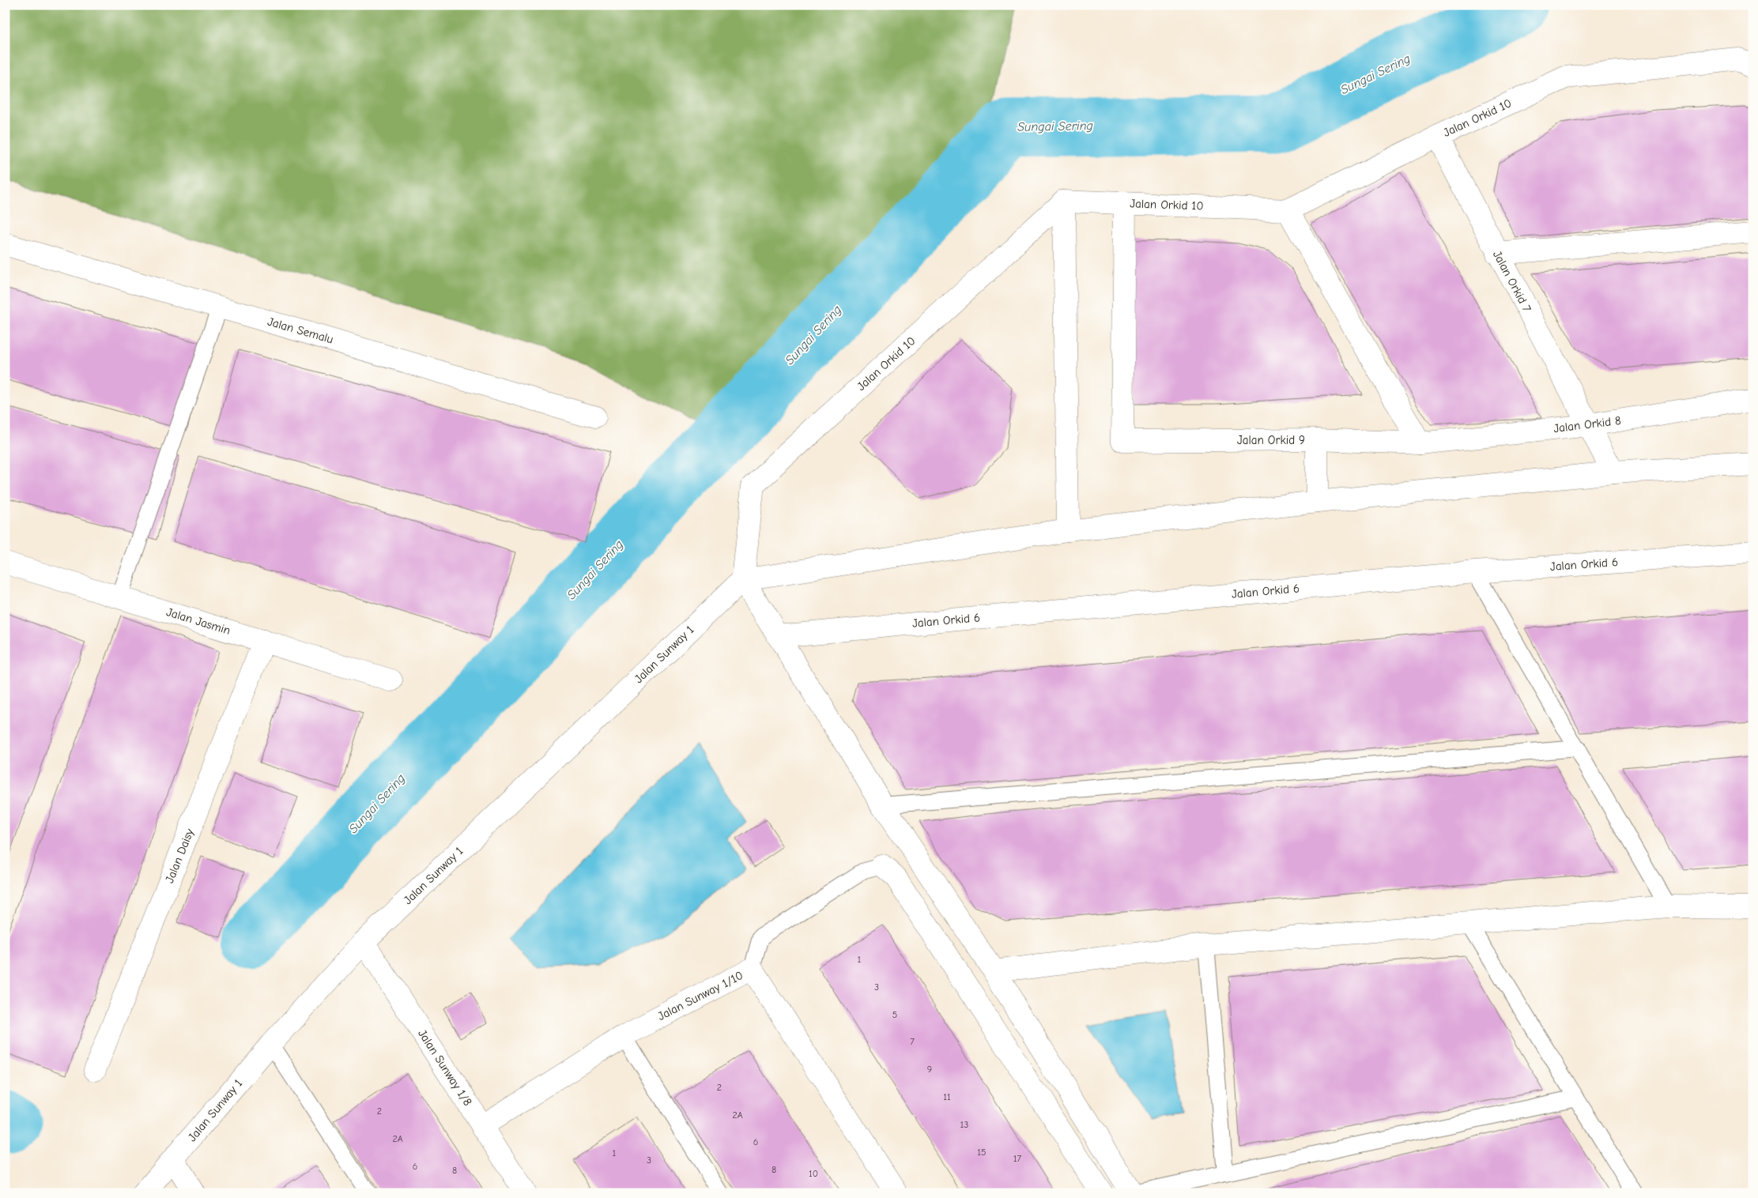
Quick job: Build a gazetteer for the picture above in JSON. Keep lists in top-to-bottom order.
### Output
{
  "streets": {
    "street": [
      "Jalan Orkid 10",
      "Jalan Orkid 7",
      "Jalan Semalu",
      "Jalan Orkid 8",
      "Jalan Orkid 9",
      "Jalan Orkid 6",
      "Jalan Jasmin",
      "Jalan Sunway 1",
      "Jalan Daisy",
      "Jalan Sunway 1/10",
      "Jalan Sunway 1/8"
    ]
  },
  "crossings": [
    ["Jalan Orkid 10", "Jalan Orkid 7"],
    ["Jalan Orkid 10", "Jalan Orkid 9"],
    ["Jalan Orkid 10", "Jalan Sunway 1"],
    ["Jalan Orkid 7", "Jalan Orkid 8"],
    ["Jalan Orkid 8", "Jalan Orkid 9"],
    ["Jalan Jasmin", "Jalan Daisy"],
    ["Jalan Sunway 1", "Jalan Sunway 1/8"],
    ["Jalan Sunway 1/10", "Jalan Sunway 1/8"]
  ],
  "water": ["Sungai Sering"],
  "house_numbers": [
    "1",
    "3",
    "5",
    "7",
    "9",
    "2",
    "11",
    "2",
    "2A",
    "13",
    "2A",
    "6",
    "15",
    "1",
    "17",
    "3",
    "6",
    "8",
    "8",
    "10"
  ]
}
